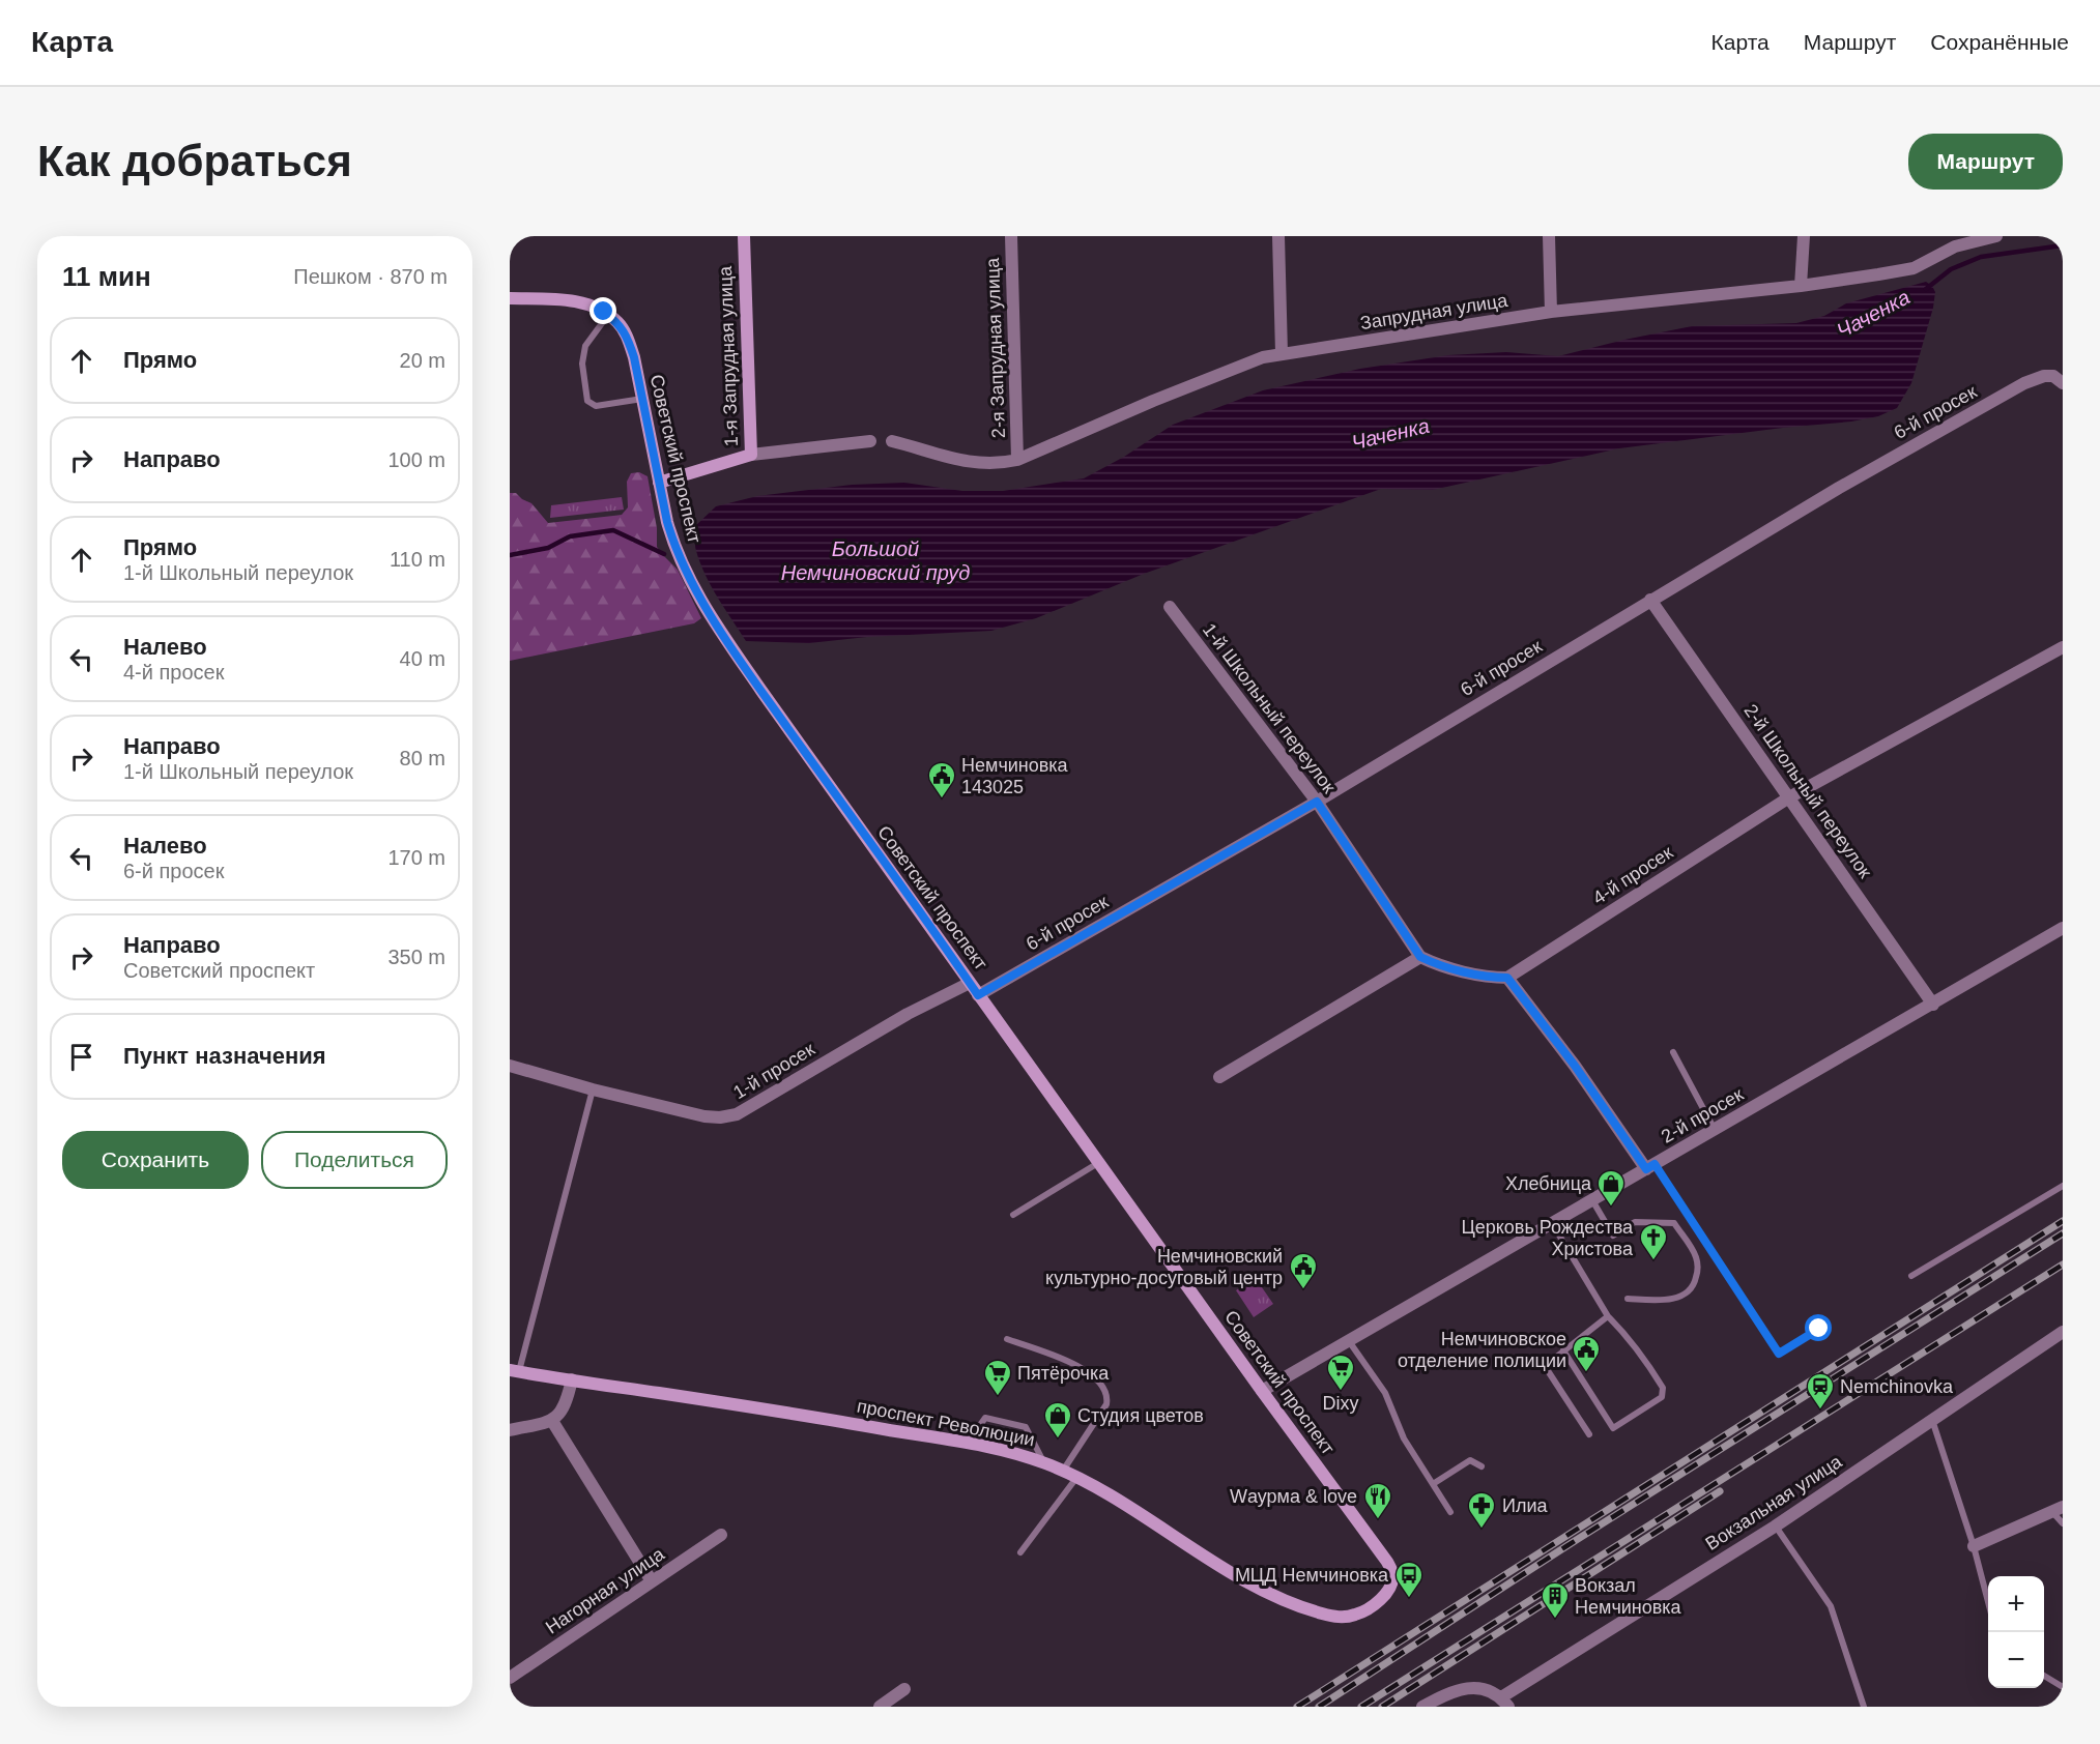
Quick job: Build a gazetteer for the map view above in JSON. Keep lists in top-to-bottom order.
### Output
{
  "streets": {
    "street": [
      "Запрудная улица",
      "2-я Запрудная улица",
      "1-я Запрудная улица",
      "6-й просек",
      "Советский проспект",
      "1-й Школьный переулок",
      "2-й Школьный переулок",
      "4-й просек",
      "1-й просек",
      "2-й просек",
      "проспект Революции",
      "Вокзальная улица",
      "Нагорная улица"
    ]
  },
  "crossings": [
    ["Запрудная улица", "2-я Запрудная улица"],
    ["1-я Запрудная улица", "Советский проспект"],
    ["6-й просек", "Советский проспект"],
    ["6-й просек", "1-й Школьный переулок"],
    ["6-й просек", "2-й Школьный переулок"],
    ["Советский проспект", "1-й просек"],
    ["Советский проспект", "2-й просек"],
    ["Советский проспект", "проспект Революции"],
    ["2-й Школьный переулок", "4-й просек"],
    ["2-й Школьный переулок", "2-й просек"]
  ],
  "water": ["Чаченка", "Большой Немчиновский пруд"],
  "places": {
    "public building": ["Немчиновка 143025", "Немчиновский культурно-досуговый центр", "Немчиновское отделение полиции"],
    "shop": ["Хлебница", "Студия цветов"],
    "church": ["Церковь Рождества Христова"],
    "supermarket": ["Dixy", "Пятёрочка"],
    "station": ["Nemchinovka"],
    "restaurant": ["Wаурма & love"],
    "pharmacy": ["Илиа"],
    "bus stop": ["МЦД Немчиновка"],
    "building": ["Вокзал Немчиновка"]
  },
  "page": {
    "header": "Карта",
    "nav": ["Карта", "Маршрут", "Сохранённые"],
    "buttons": [
      "Маршрут",
      ["Сохранить", "Поделиться"]
    ],
    "title": "Как добраться",
    "heading": ["11 мин", "Пешком · 870 m"],
    "list": [
      ["Прямо", "20 m"],
      ["Направо", "100 m"],
      ["Прямо", "1-й Школьный переулок", "110 m"],
      ["Налево", "4-й просек", "40 m"],
      ["Направо", "1-й Школьный переулок", "80 m"],
      ["Налево", "6-й просек", "170 m"],
      ["Направо", "Советский проспект", "350 m"],
      "Пункт назначения"
    ],
    "map_buttons": ["+", "−"]
  }
}
